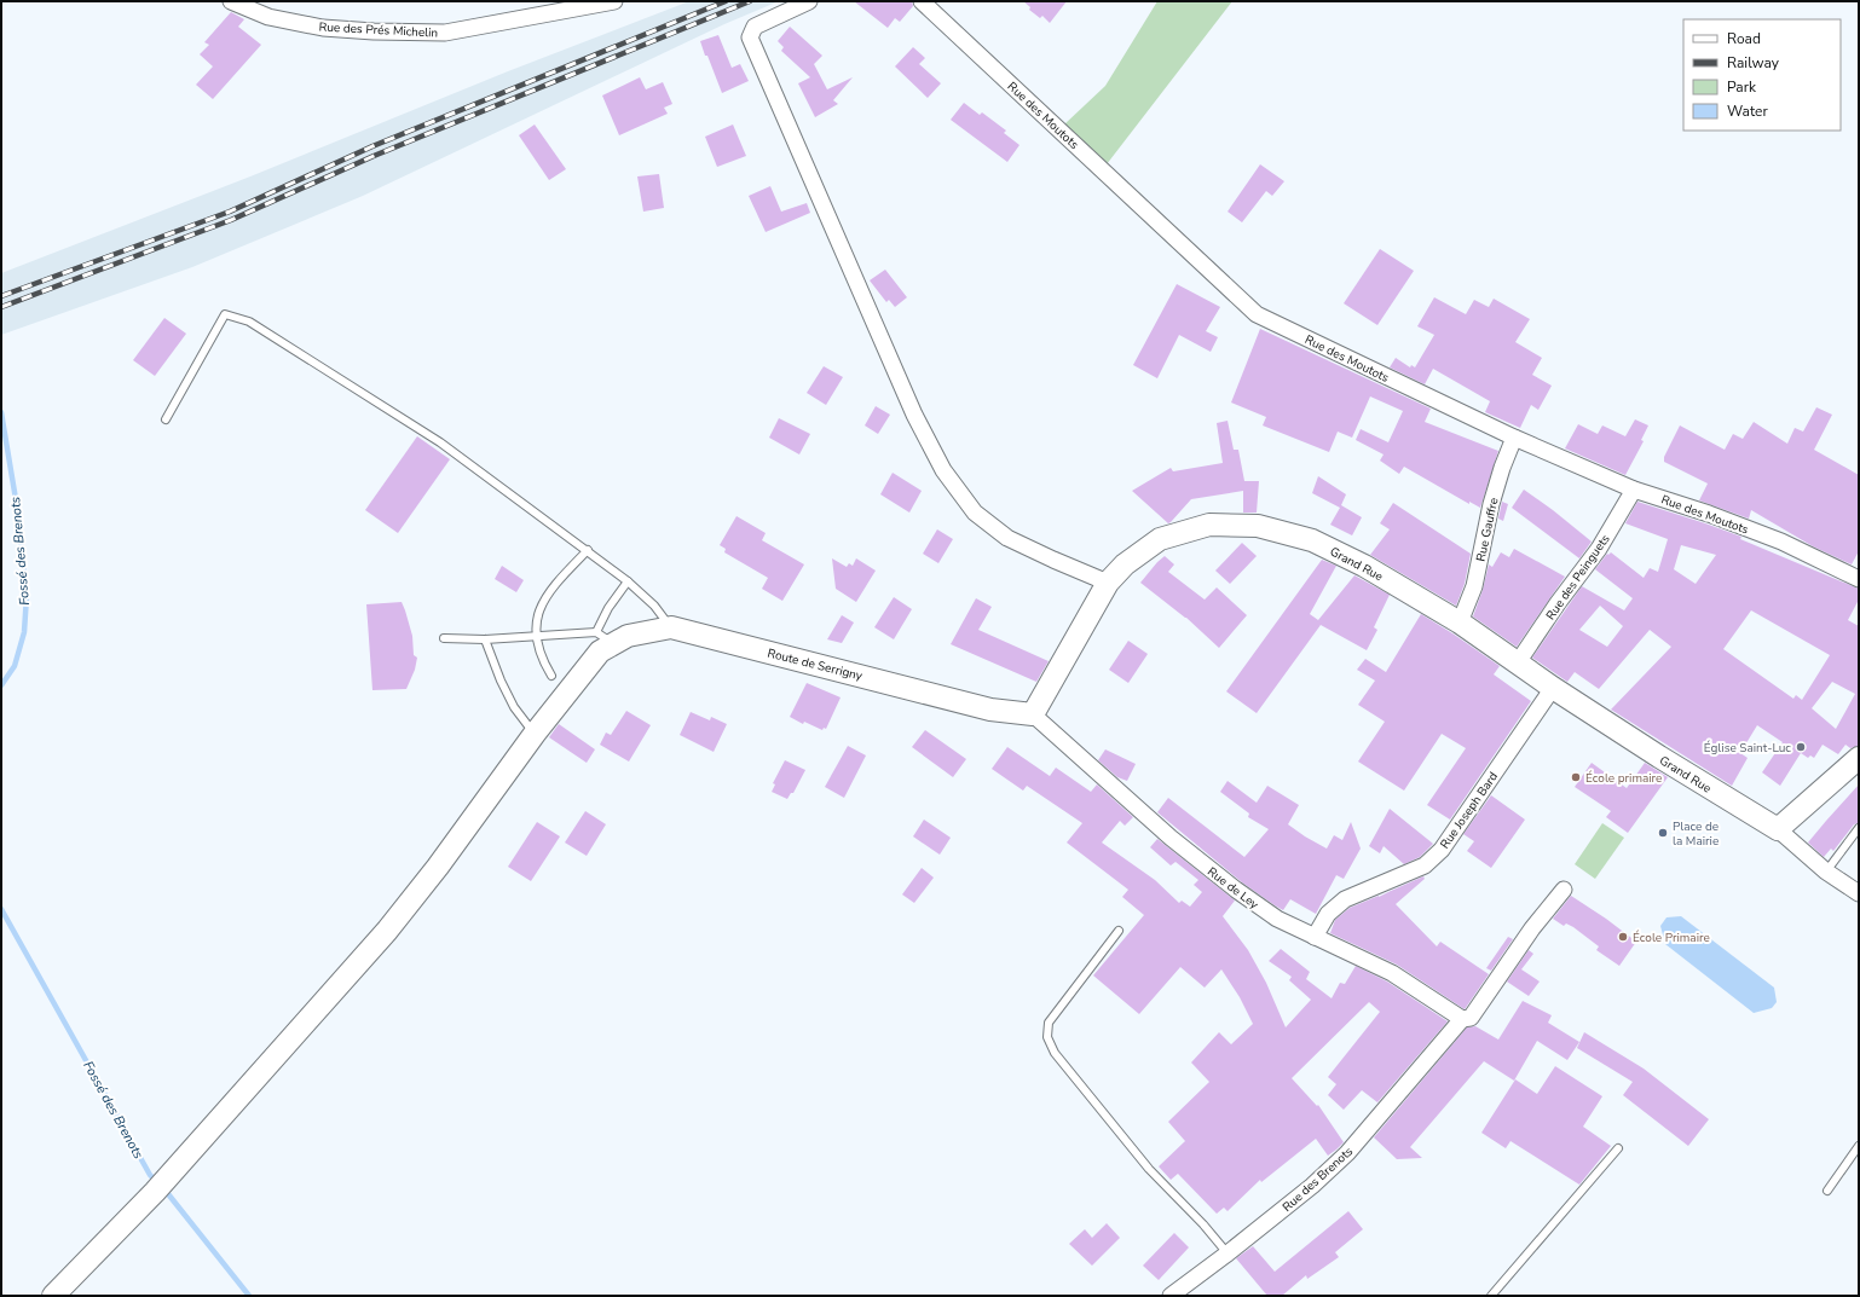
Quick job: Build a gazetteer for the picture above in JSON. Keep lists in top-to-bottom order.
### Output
{
  "streets": {
    "street": [
      "Rue des Prés Michelin",
      "Rue des Moutots",
      "Rue Gauffre",
      "Grand Rue",
      "Rue des Peinguets",
      "Route de Serrigny",
      "Rue Joseph Bard",
      "Rue de Ley",
      "Rue des Brenots"
    ]
  },
  "crossings": [
    ["Rue des Moutots", "Rue Gauffre"],
    ["Rue des Moutots", "Rue des Peinguets"],
    ["Rue Gauffre", "Grand Rue"],
    ["Grand Rue", "Rue des Peinguets"],
    ["Grand Rue", "Route de Serrigny"],
    ["Grand Rue", "Rue Joseph Bard"],
    ["Grand Rue", "Rue de Ley"],
    ["Route de Serrigny", "Rue de Ley"],
    ["Rue Joseph Bard", "Rue de Ley"],
    ["Rue de Ley", "Rue des Brenots"]
  ],
  "water": ["Fossé des Brenots"],
  "places": [
    "Église Saint-Luc",
    "École primaire",
    "Place de la Mairie",
    "École Primaire"
  ],
  "legend": [
    "Road",
    "Railway",
    "Park",
    "Water"
  ]
}
